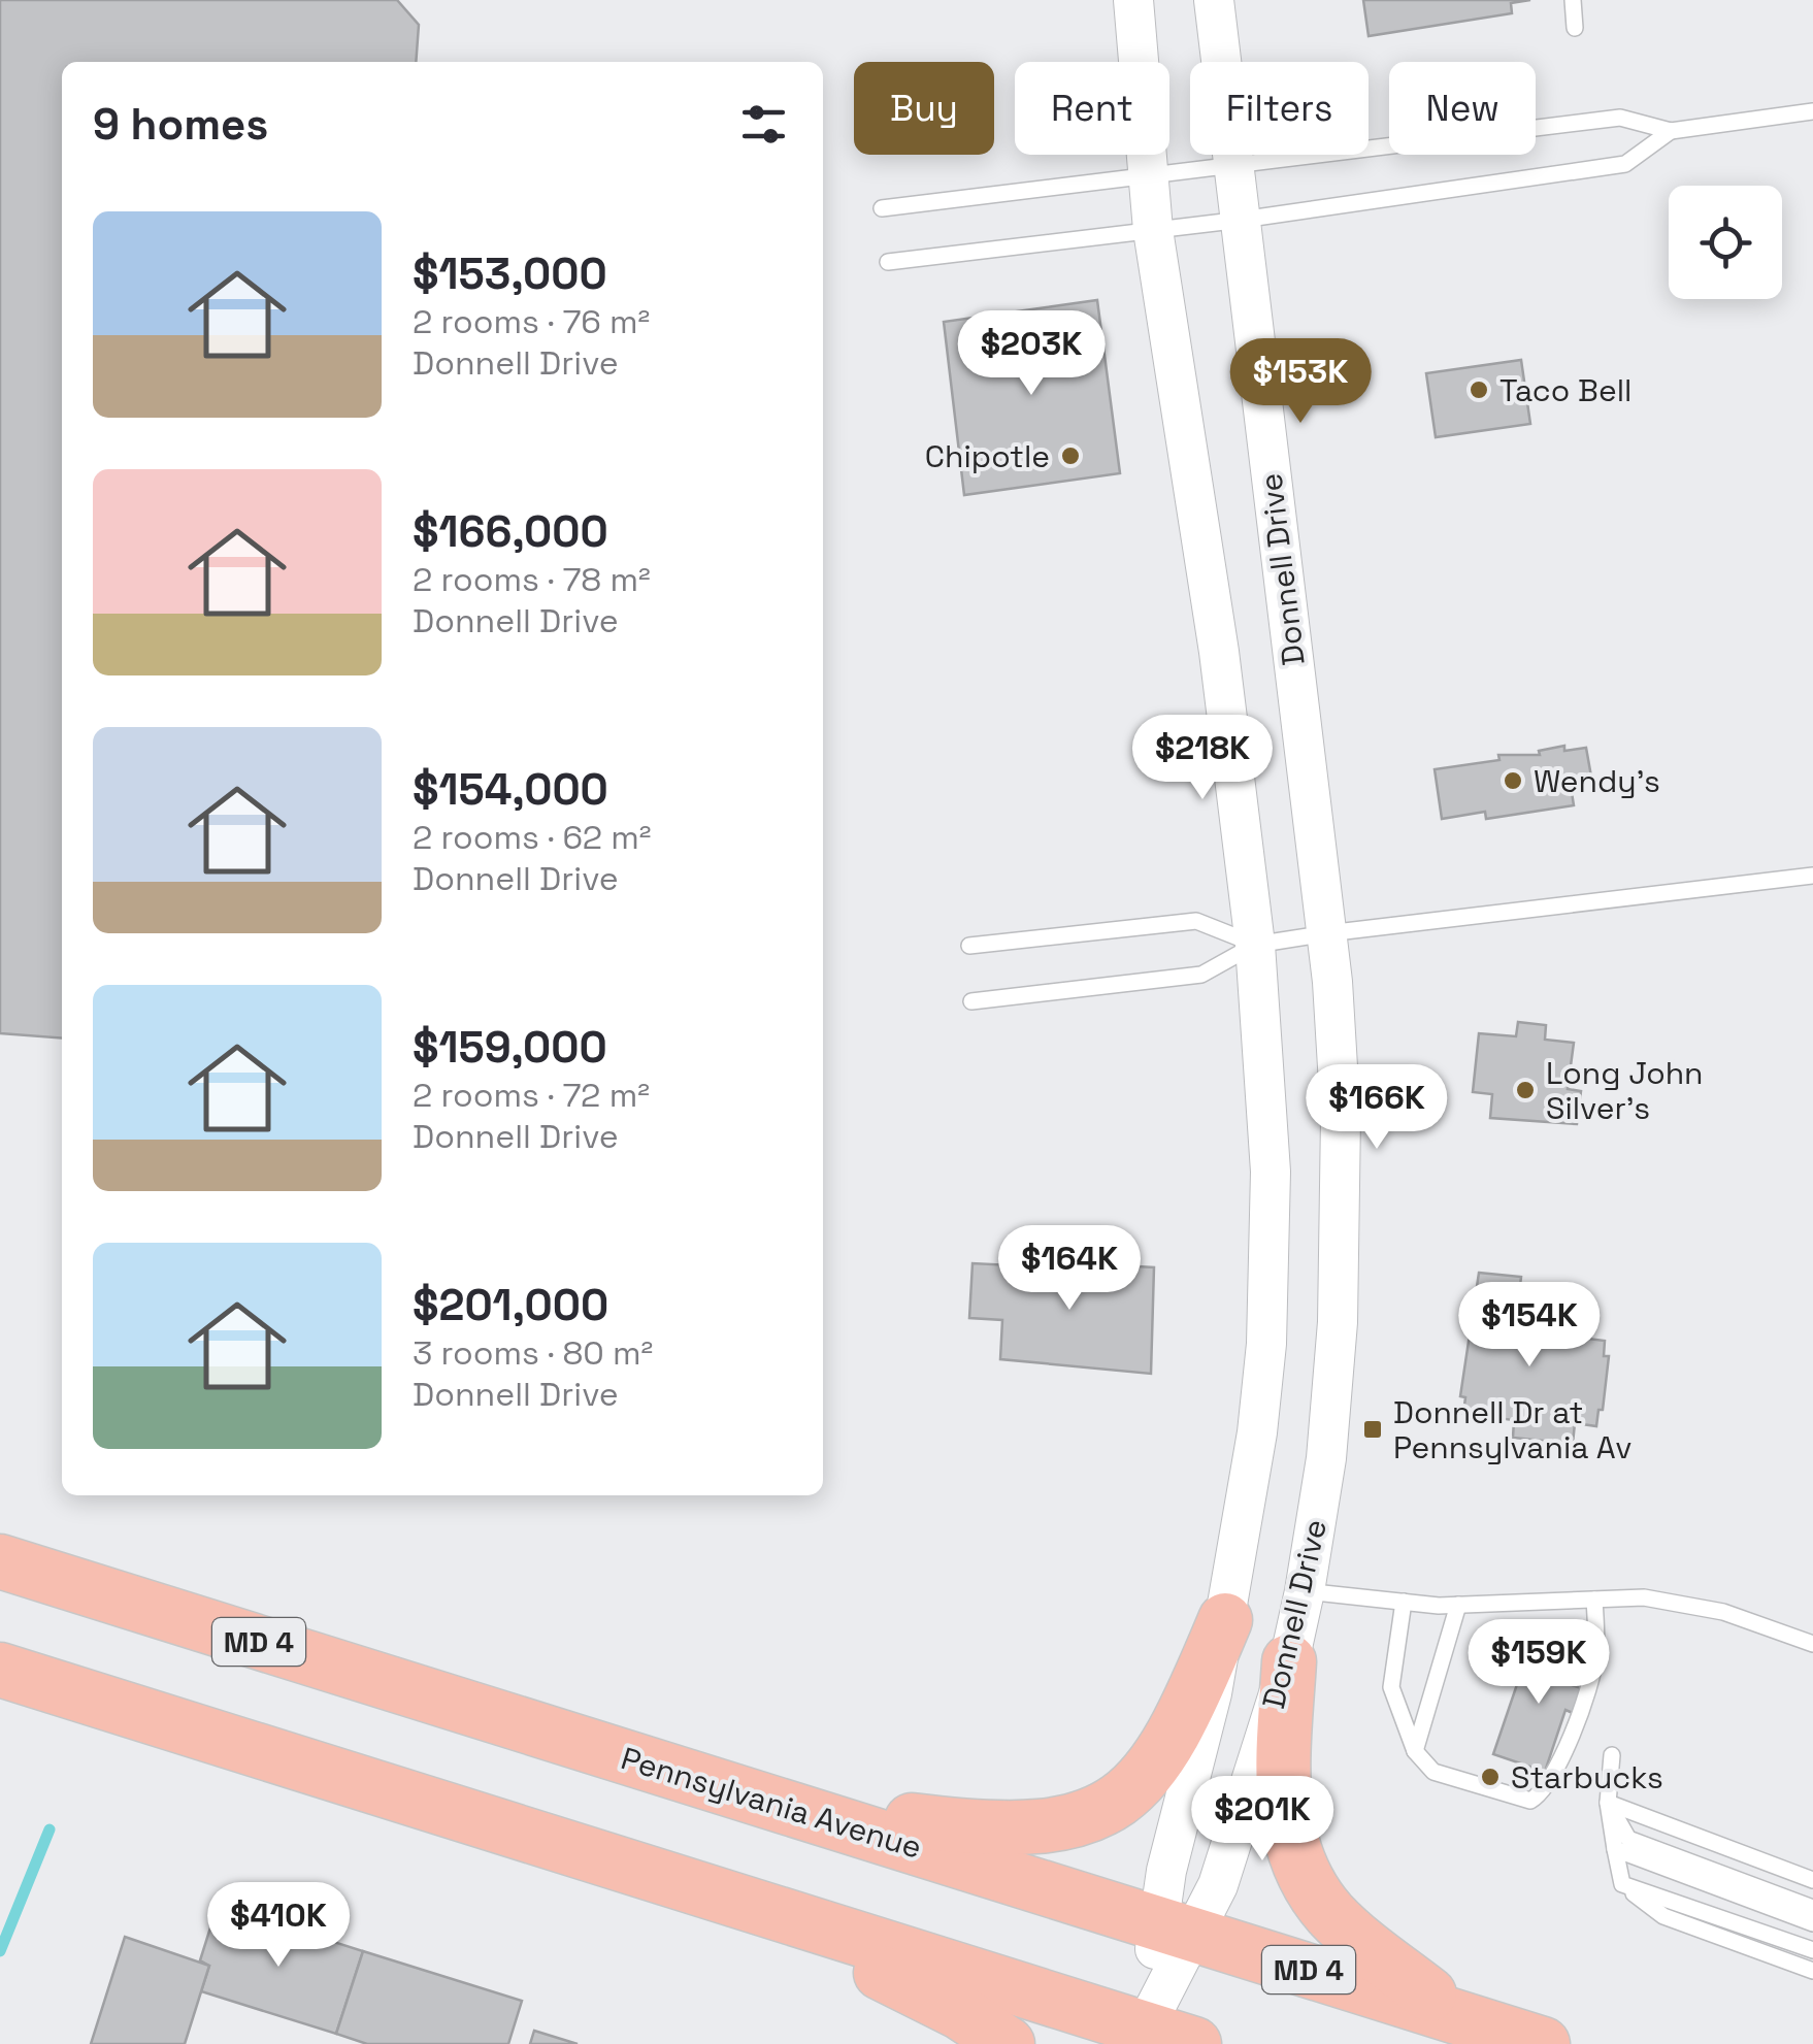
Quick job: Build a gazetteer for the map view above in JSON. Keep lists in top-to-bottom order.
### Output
{
  "streets": {
    "highway": ["MD 4", "Pennsylvania Avenue"],
    "street": ["Donnell Drive"]
  },
  "crossings": [
    ["Donnell Drive", "Pennsylvania Avenue"]
  ],
  "places": {
    "other": [
      "Taco Bell",
      "Chipotle",
      "Wendy's",
      "Long John Silver's",
      "Starbucks"
    ],
    "transit": ["Donnell Dr at Pennsylvania Av"]
  },
  "page": {
    "chip": [
      "Buy",
      "Rent",
      "Filters",
      "New"
    ],
    "heading": "9 homes",
    "list": [
      {
        "name": "$153,000",
        "note": "2 rooms · 76 m² · Donnell Drive"
      },
      {
        "name": "$166,000",
        "note": "2 rooms · 78 m² · Donnell Drive"
      },
      {
        "name": "$154,000",
        "note": "2 rooms · 62 m² · Donnell Drive"
      },
      {
        "name": "$159,000",
        "note": "2 rooms · 72 m² · Donnell Drive"
      },
      {
        "name": "$201,000",
        "note": "3 rooms · 80 m² · Donnell Drive"
      }
    ],
    "price": [
      "$203K",
      "$153K",
      "$218K",
      "$166K",
      "$164K",
      "$154K",
      "$159K",
      "$201K",
      "$410K"
    ]
  }
}
